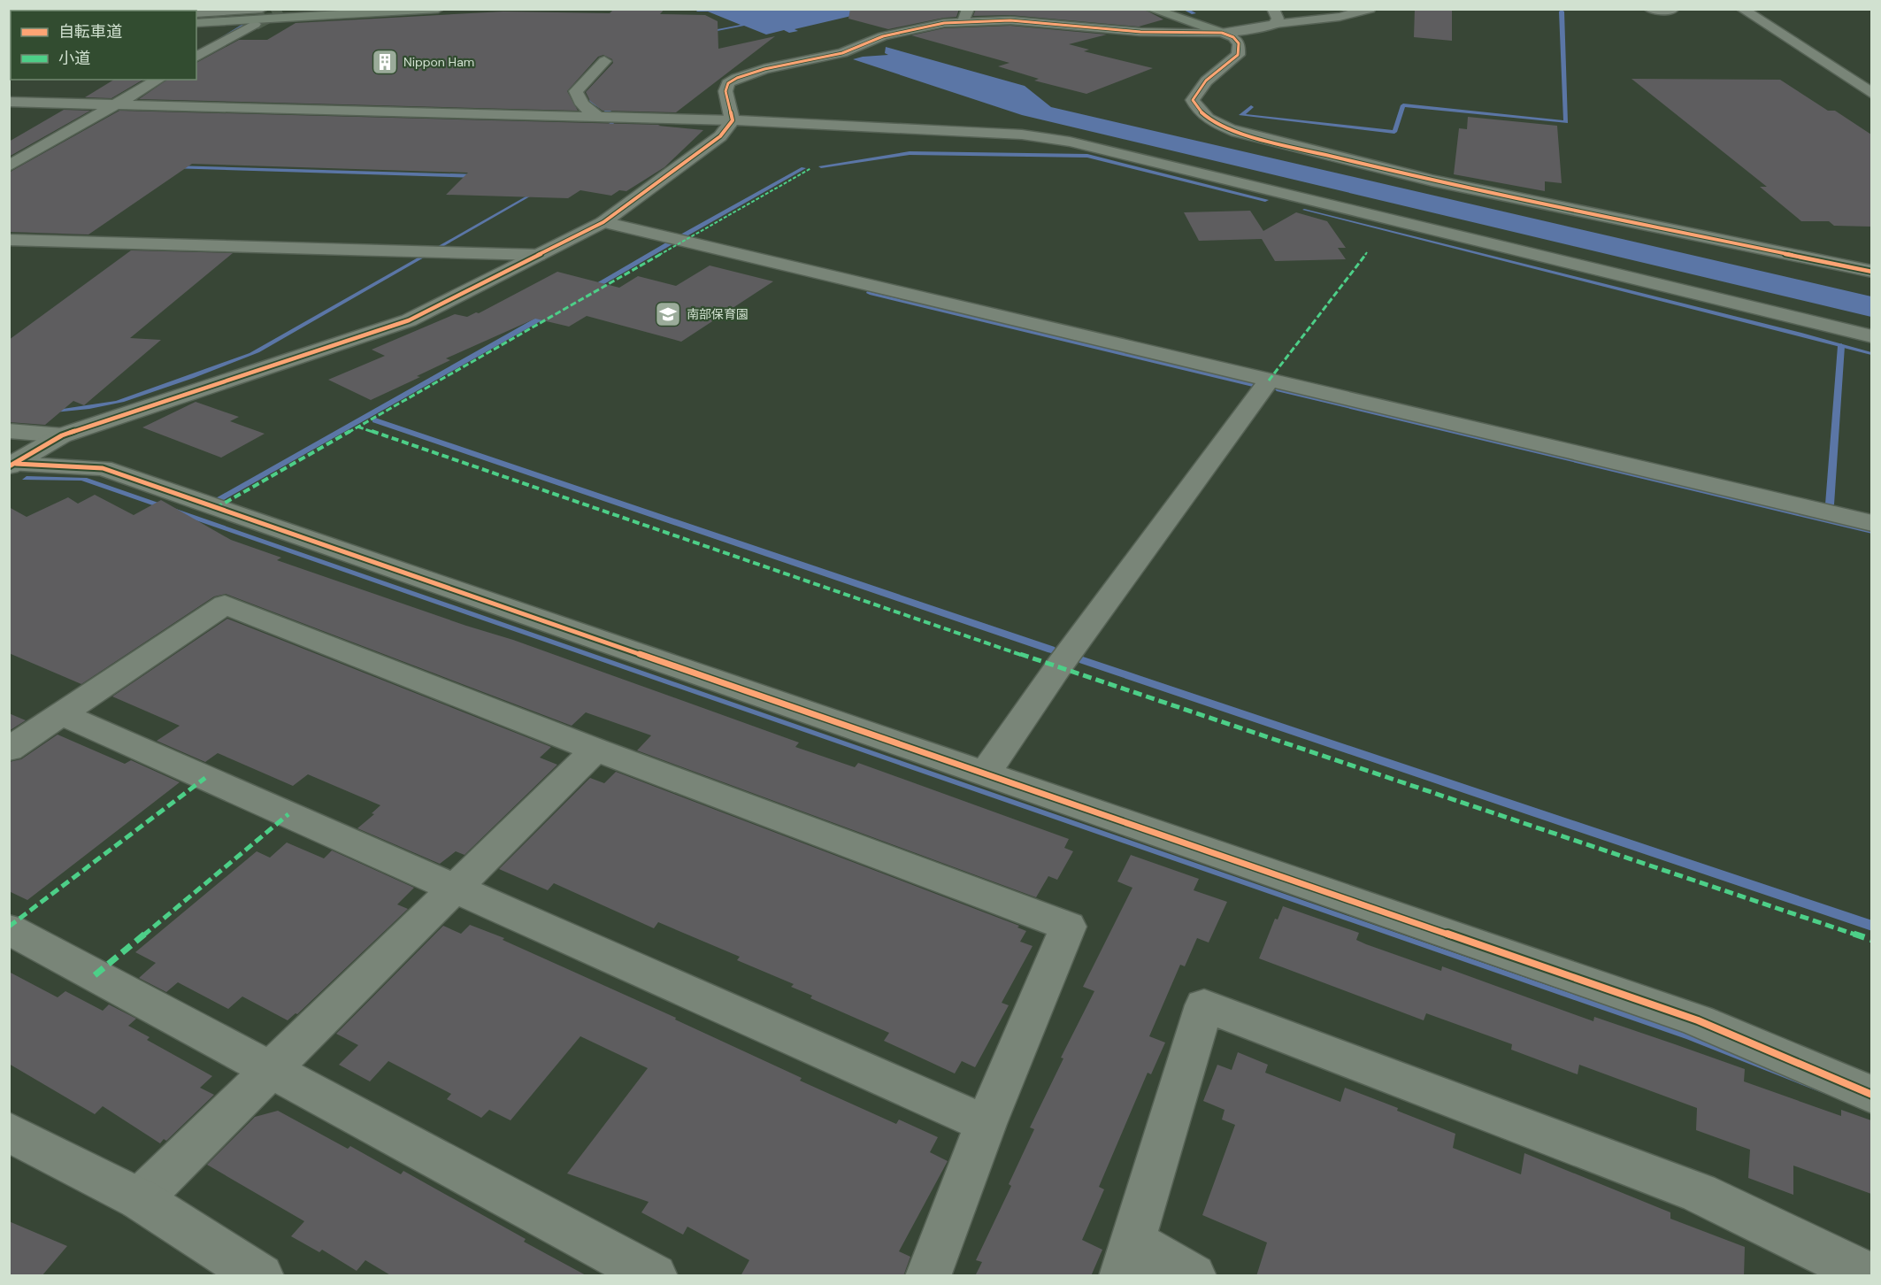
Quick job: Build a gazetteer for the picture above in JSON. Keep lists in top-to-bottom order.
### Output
{
  "places": {
    "building": ["Nippon Ham"],
    "school or university": ["南部保育園"]
  },
  "legend": ["自転車道", "小道"]
}
